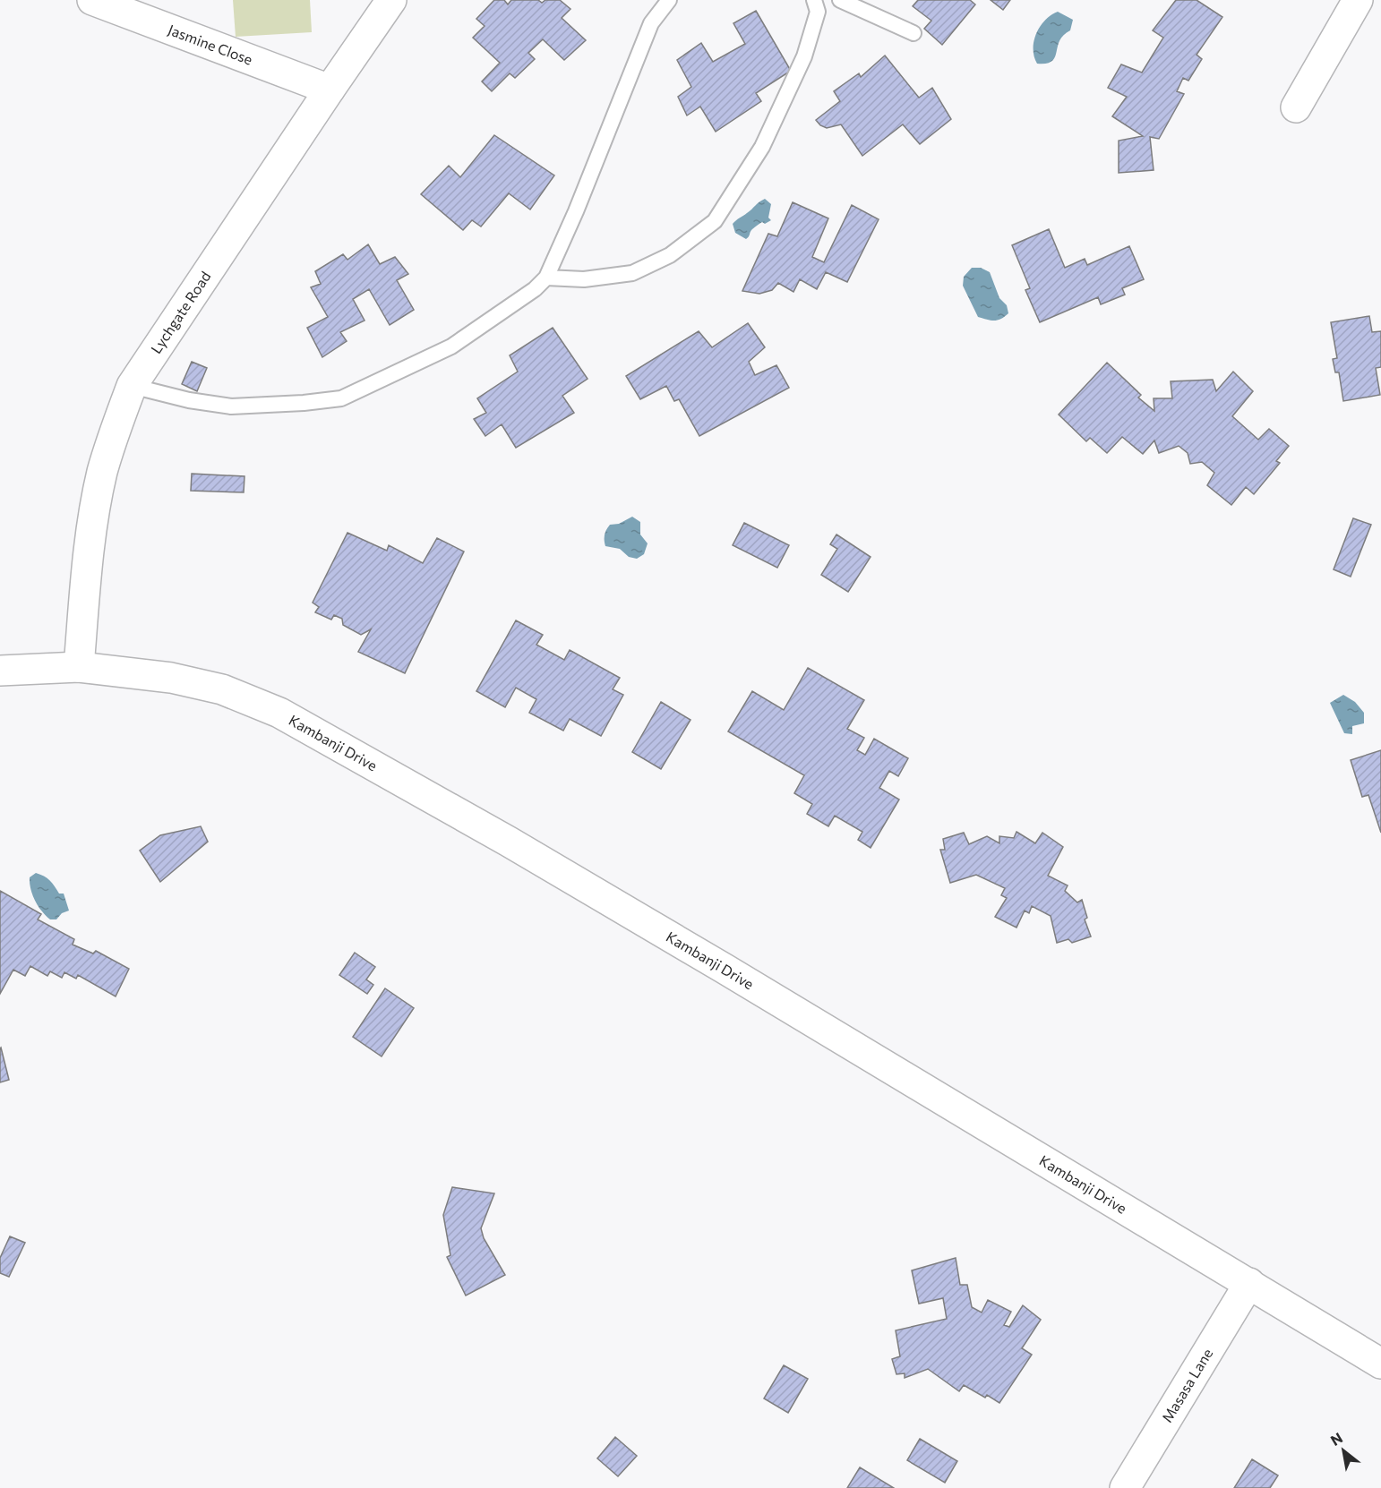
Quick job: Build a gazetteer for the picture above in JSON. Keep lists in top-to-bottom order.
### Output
{
  "streets": {
    "street": [
      "Jasmine Close",
      "Lychgate Road",
      "Kambanji Drive",
      "Masasa Lane"
    ]
  },
  "crossings": [
    ["Jasmine Close", "Lychgate Road"],
    ["Lychgate Road", "Kambanji Drive"],
    ["Kambanji Drive", "Masasa Lane"]
  ],
  "north": "top left"
}
